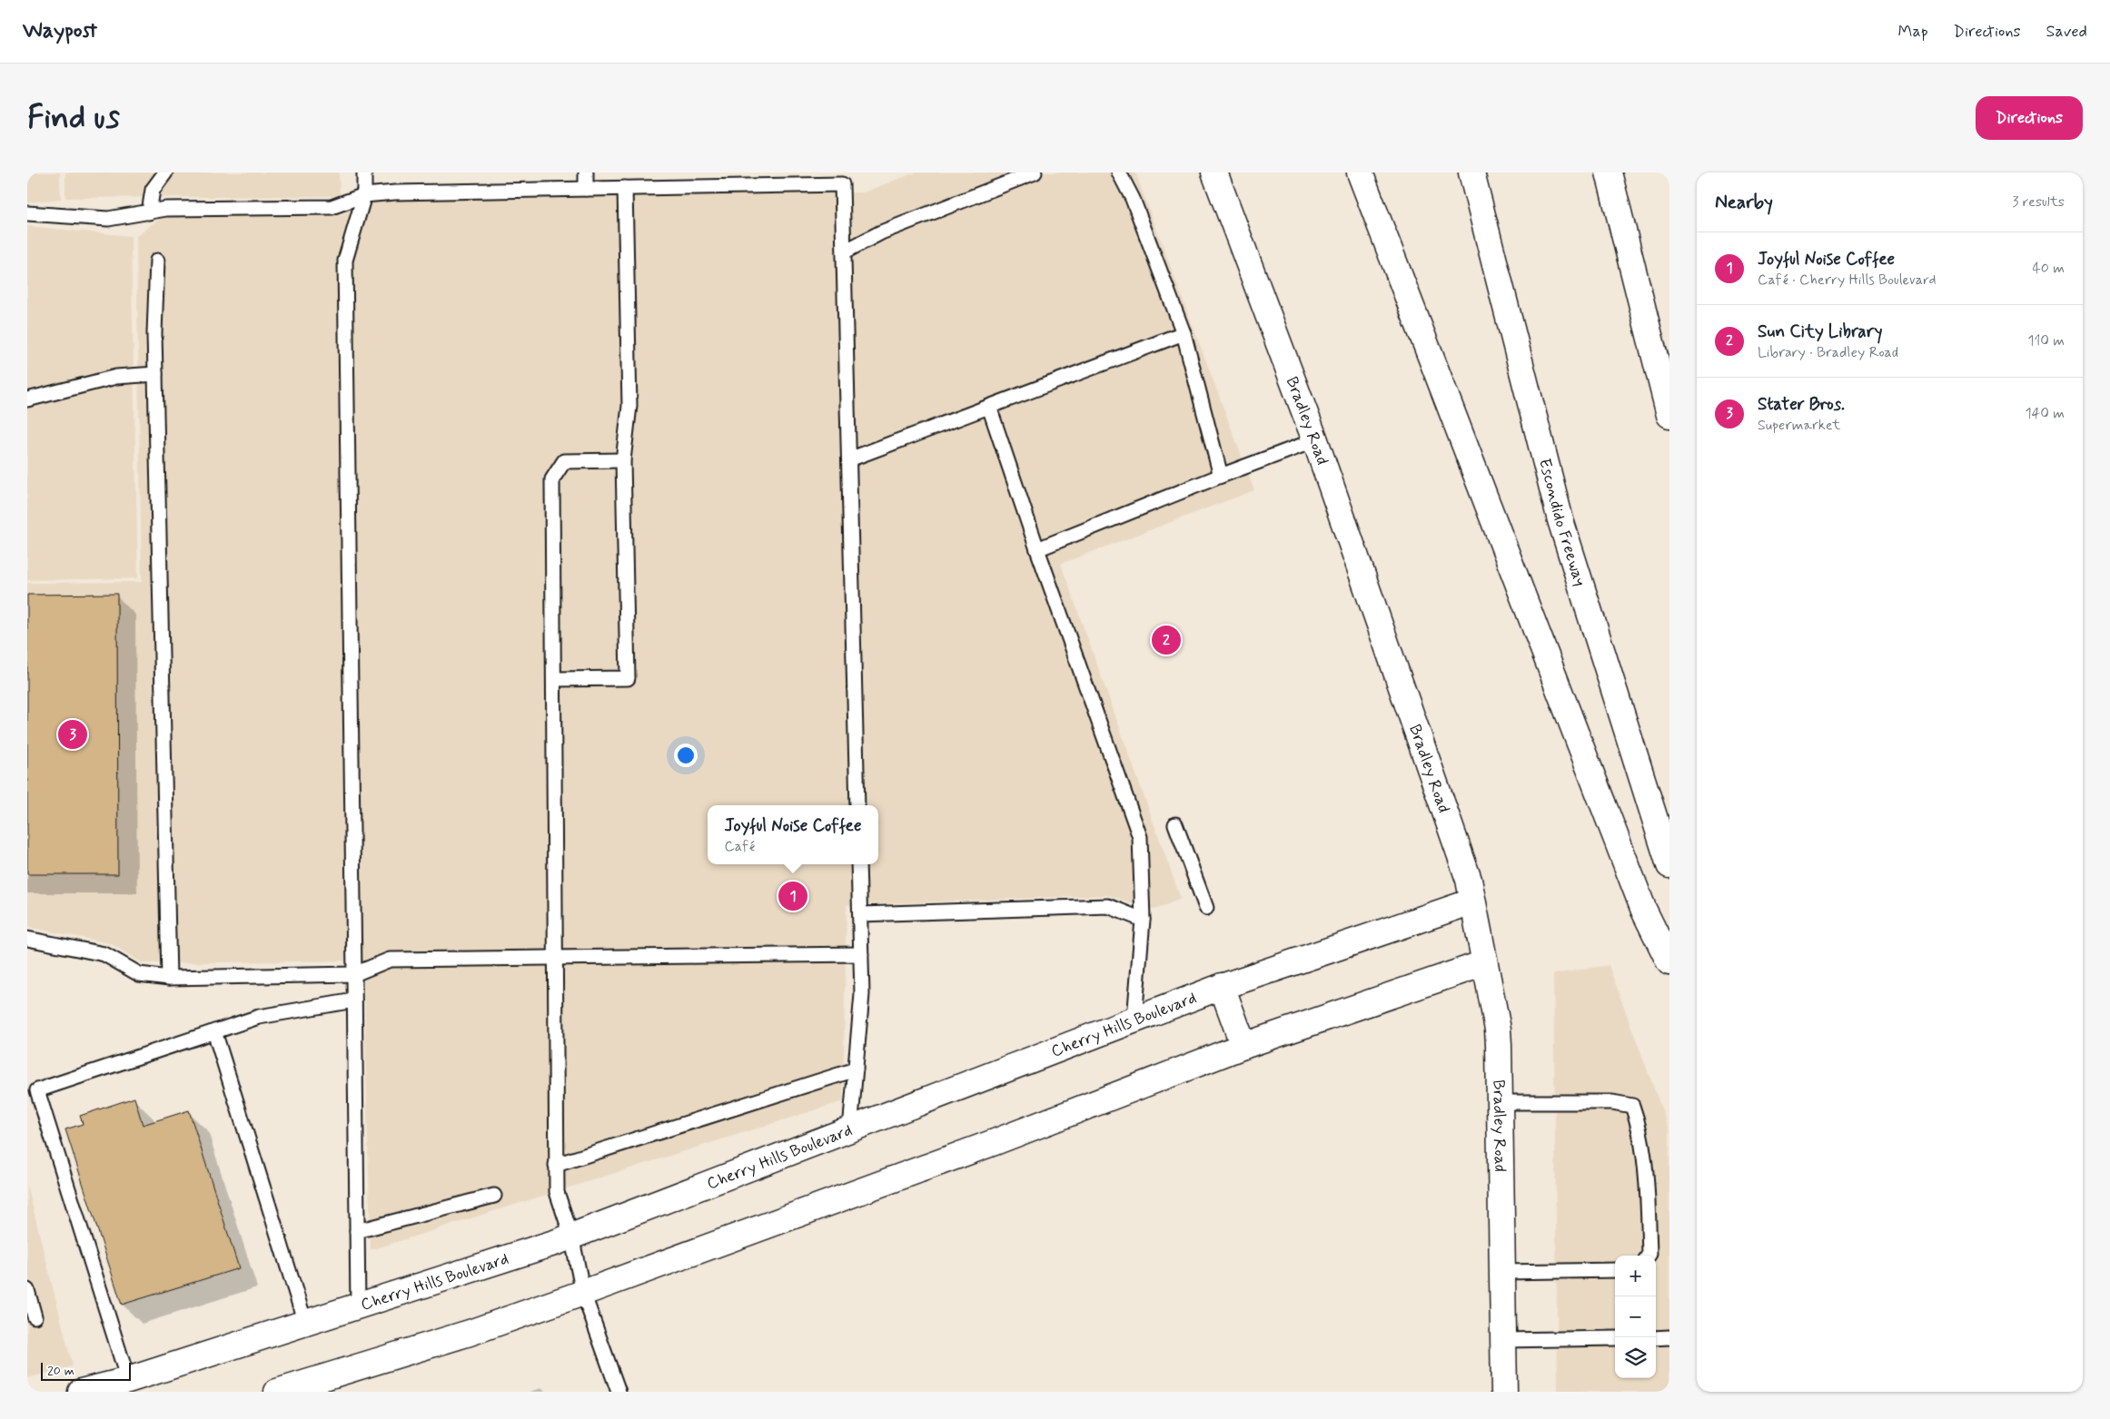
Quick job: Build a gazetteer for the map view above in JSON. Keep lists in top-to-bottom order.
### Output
{
  "streets": {
    "main road": ["Bradley Road", "Escondido Freeway", "Cherry Hills Boulevard"]
  },
  "crossings": [
    ["Bradley Road", "Cherry Hills Boulevard"]
  ],
  "scale_bar": "20 m",
  "page": {
    "header": "Waypost",
    "nav": ["Map", "Directions", "Saved"],
    "buttons": "Directions",
    "title": "Find us",
    "heading": ["Nearby", "3 results"],
    "list": [
      {
        "mark": "1",
        "name": "Joyful Noise Coffee",
        "note": "Café · Cherry Hills Boulevard",
        "value": "40 m"
      },
      {
        "mark": "2",
        "name": "Sun City Library",
        "note": "Library · Bradley Road",
        "value": "110 m"
      },
      {
        "mark": "3",
        "name": "Stater Bros.",
        "note": "Supermarket",
        "value": "140 m"
      }
    ],
    "pins": ["2", "3", "1"],
    "popup": ["Joyful Noise Coffee", "Café"],
    "map_buttons": ["+", "−"],
    "scale": "20 m"
  }
}
